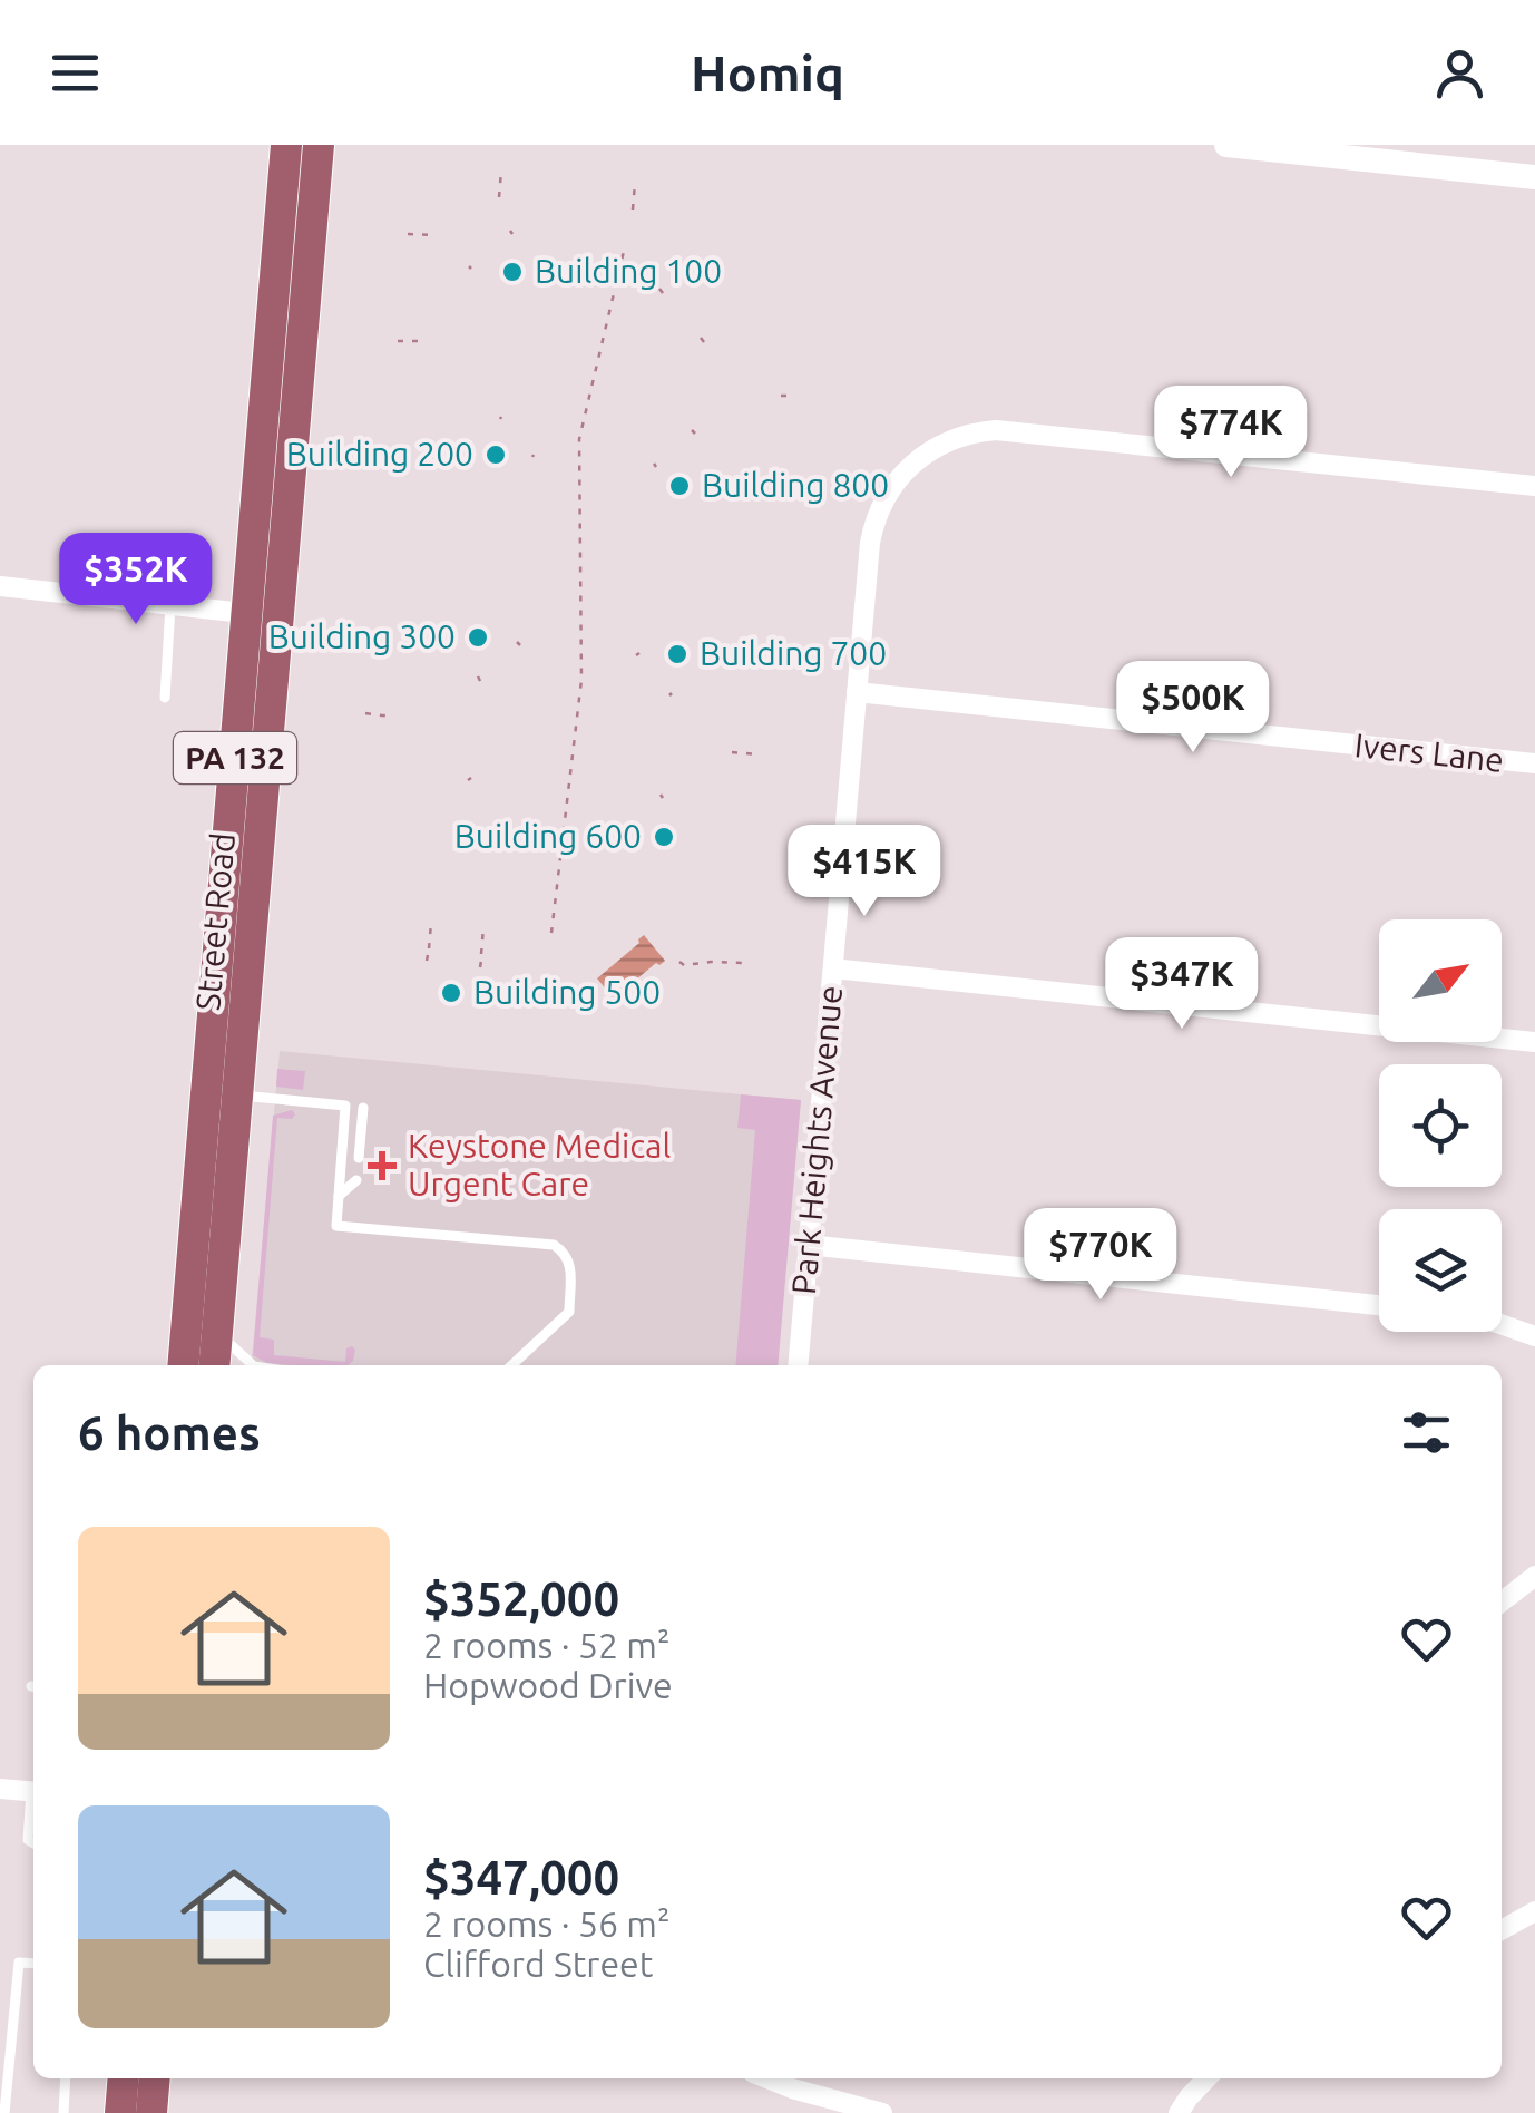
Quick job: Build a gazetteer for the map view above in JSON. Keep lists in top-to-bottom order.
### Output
{
  "streets": {
    "main road": ["PA 132", "Street Road"],
    "street": ["Ivers Lane", "Park Heights Avenue"]
  },
  "crossings": [
    ["Ivers Lane", "Park Heights Avenue"]
  ],
  "places": {
    "other": [
      "Building 100",
      "Building 200",
      "Building 800",
      "Building 300",
      "Building 700",
      "Building 600",
      "Building 500"
    ],
    "health": ["Keystone Medical Urgent Care"]
  },
  "north": "top right",
  "page": {
    "header": "Homiq",
    "price": [
      "$774K",
      "$352K",
      "$500K",
      "$415K",
      "$347K",
      "$770K"
    ],
    "heading": "6 homes",
    "list": [
      {
        "name": "$352,000",
        "note": "2 rooms · 52 m² · Hopwood Drive"
      },
      {
        "name": "$347,000",
        "note": "2 rooms · 56 m² · Clifford Street"
      }
    ]
  }
}
